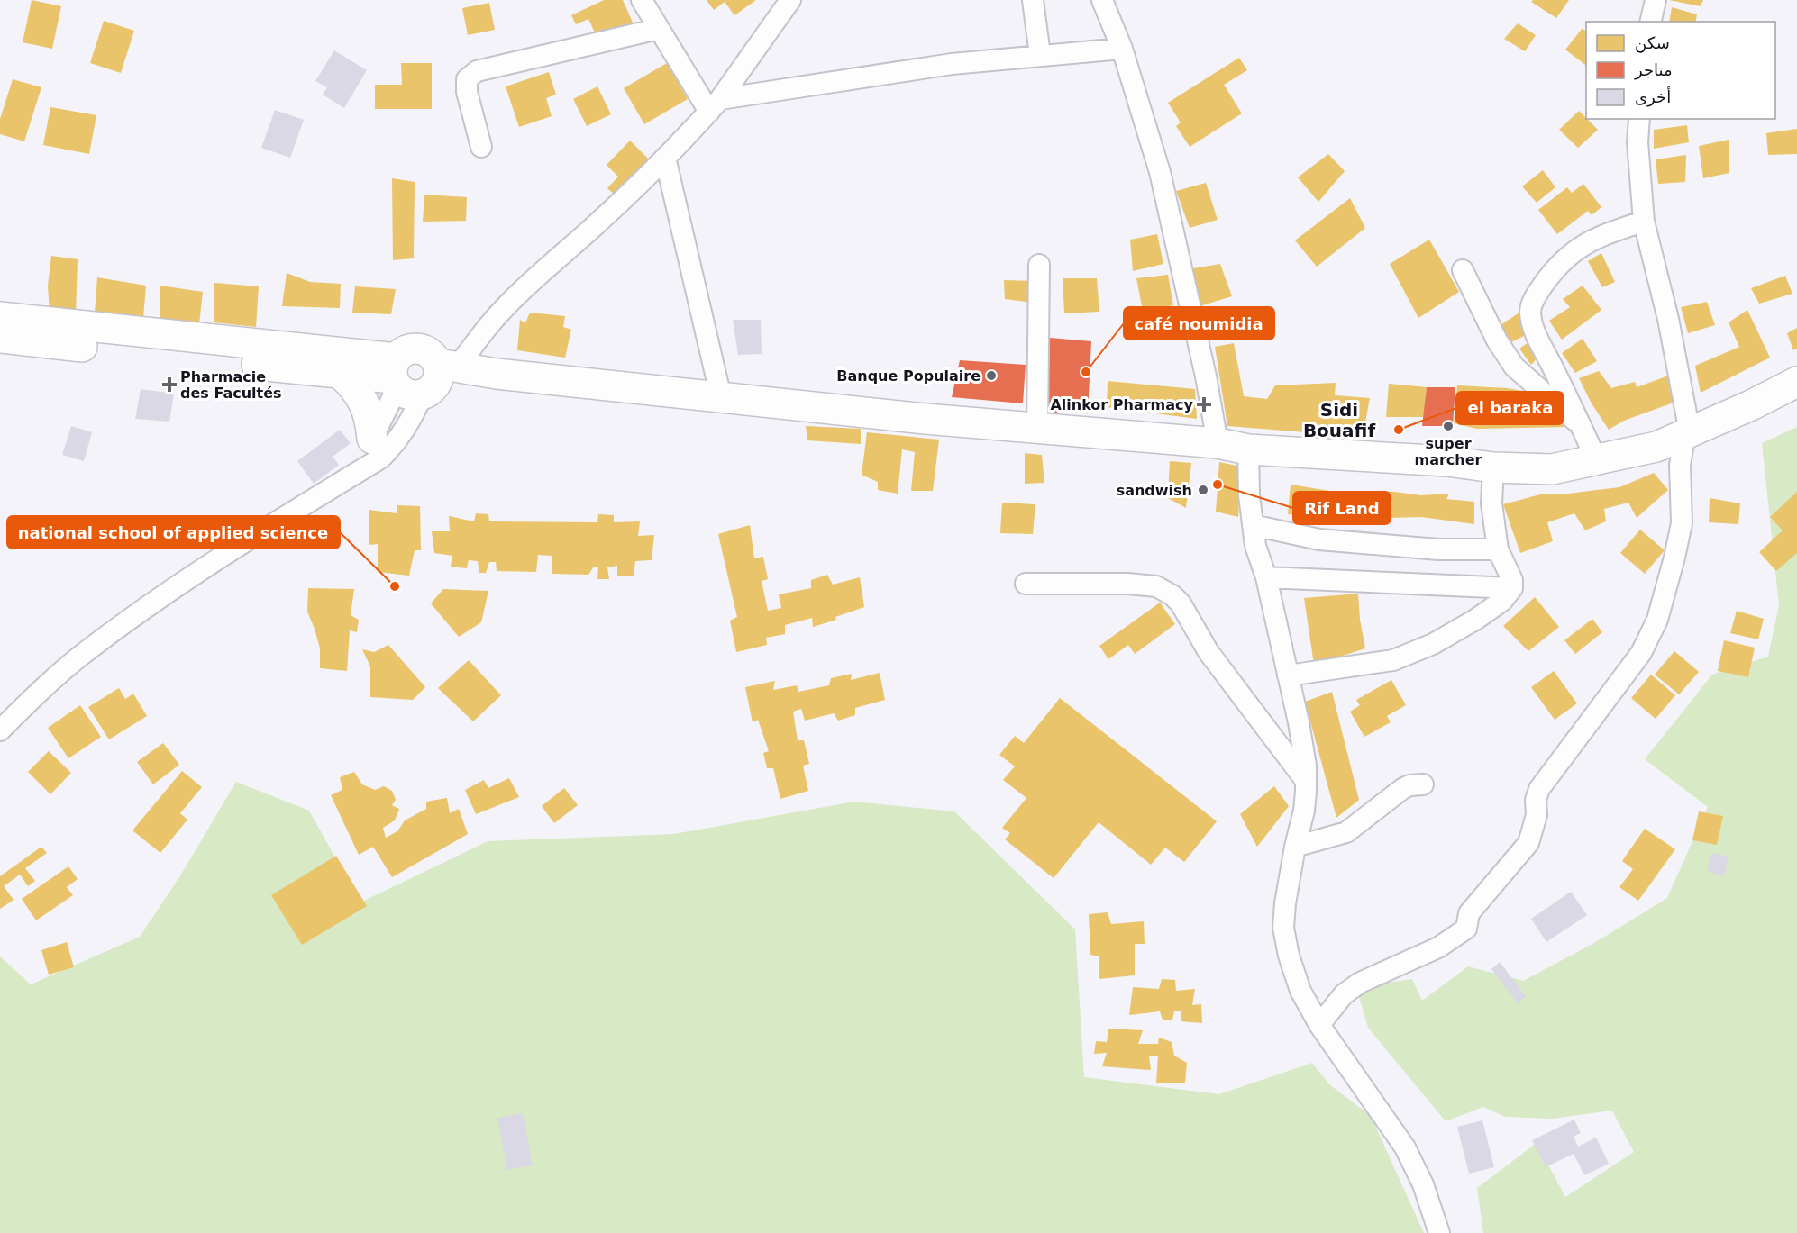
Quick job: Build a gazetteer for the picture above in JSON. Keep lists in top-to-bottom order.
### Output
{
  "districts": ["Sidi Bouafif"],
  "places": {
    "other": [
      "café noumidia",
      "Banque Populaire",
      "super marcher",
      "el baraka",
      "Rif Land",
      "sandwish",
      "national school of applied science"
    ],
    "health": ["Pharmacie des Facultés", "Alinkor Pharmacy"]
  },
  "legend": ["سكن", "متاجر", "أخرى"]
}
